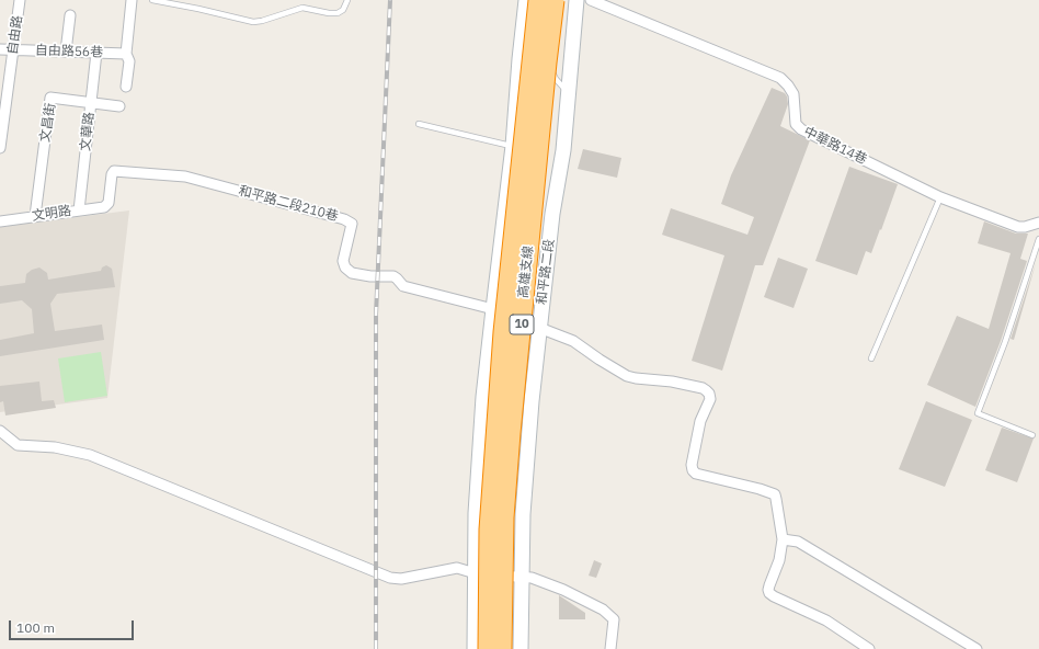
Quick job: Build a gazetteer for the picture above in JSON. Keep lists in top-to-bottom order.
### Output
{
  "streets": {
    "highway": ["高雄支線", "10"],
    "street": [
      "自由路",
      "自由路56巷",
      "文昌街",
      "文華路",
      "中華路14巷",
      "和平路二段210巷",
      "文明路",
      "和平路二段"
    ]
  },
  "crossings": [
    ["自由路", "自由路56巷"],
    ["自由路56巷", "文華路"],
    ["文昌街", "文華路"],
    ["文昌街", "文明路"],
    ["文華路", "文明路"],
    ["和平路二段210巷", "文明路"]
  ],
  "scale_bar": "100 m"
}
